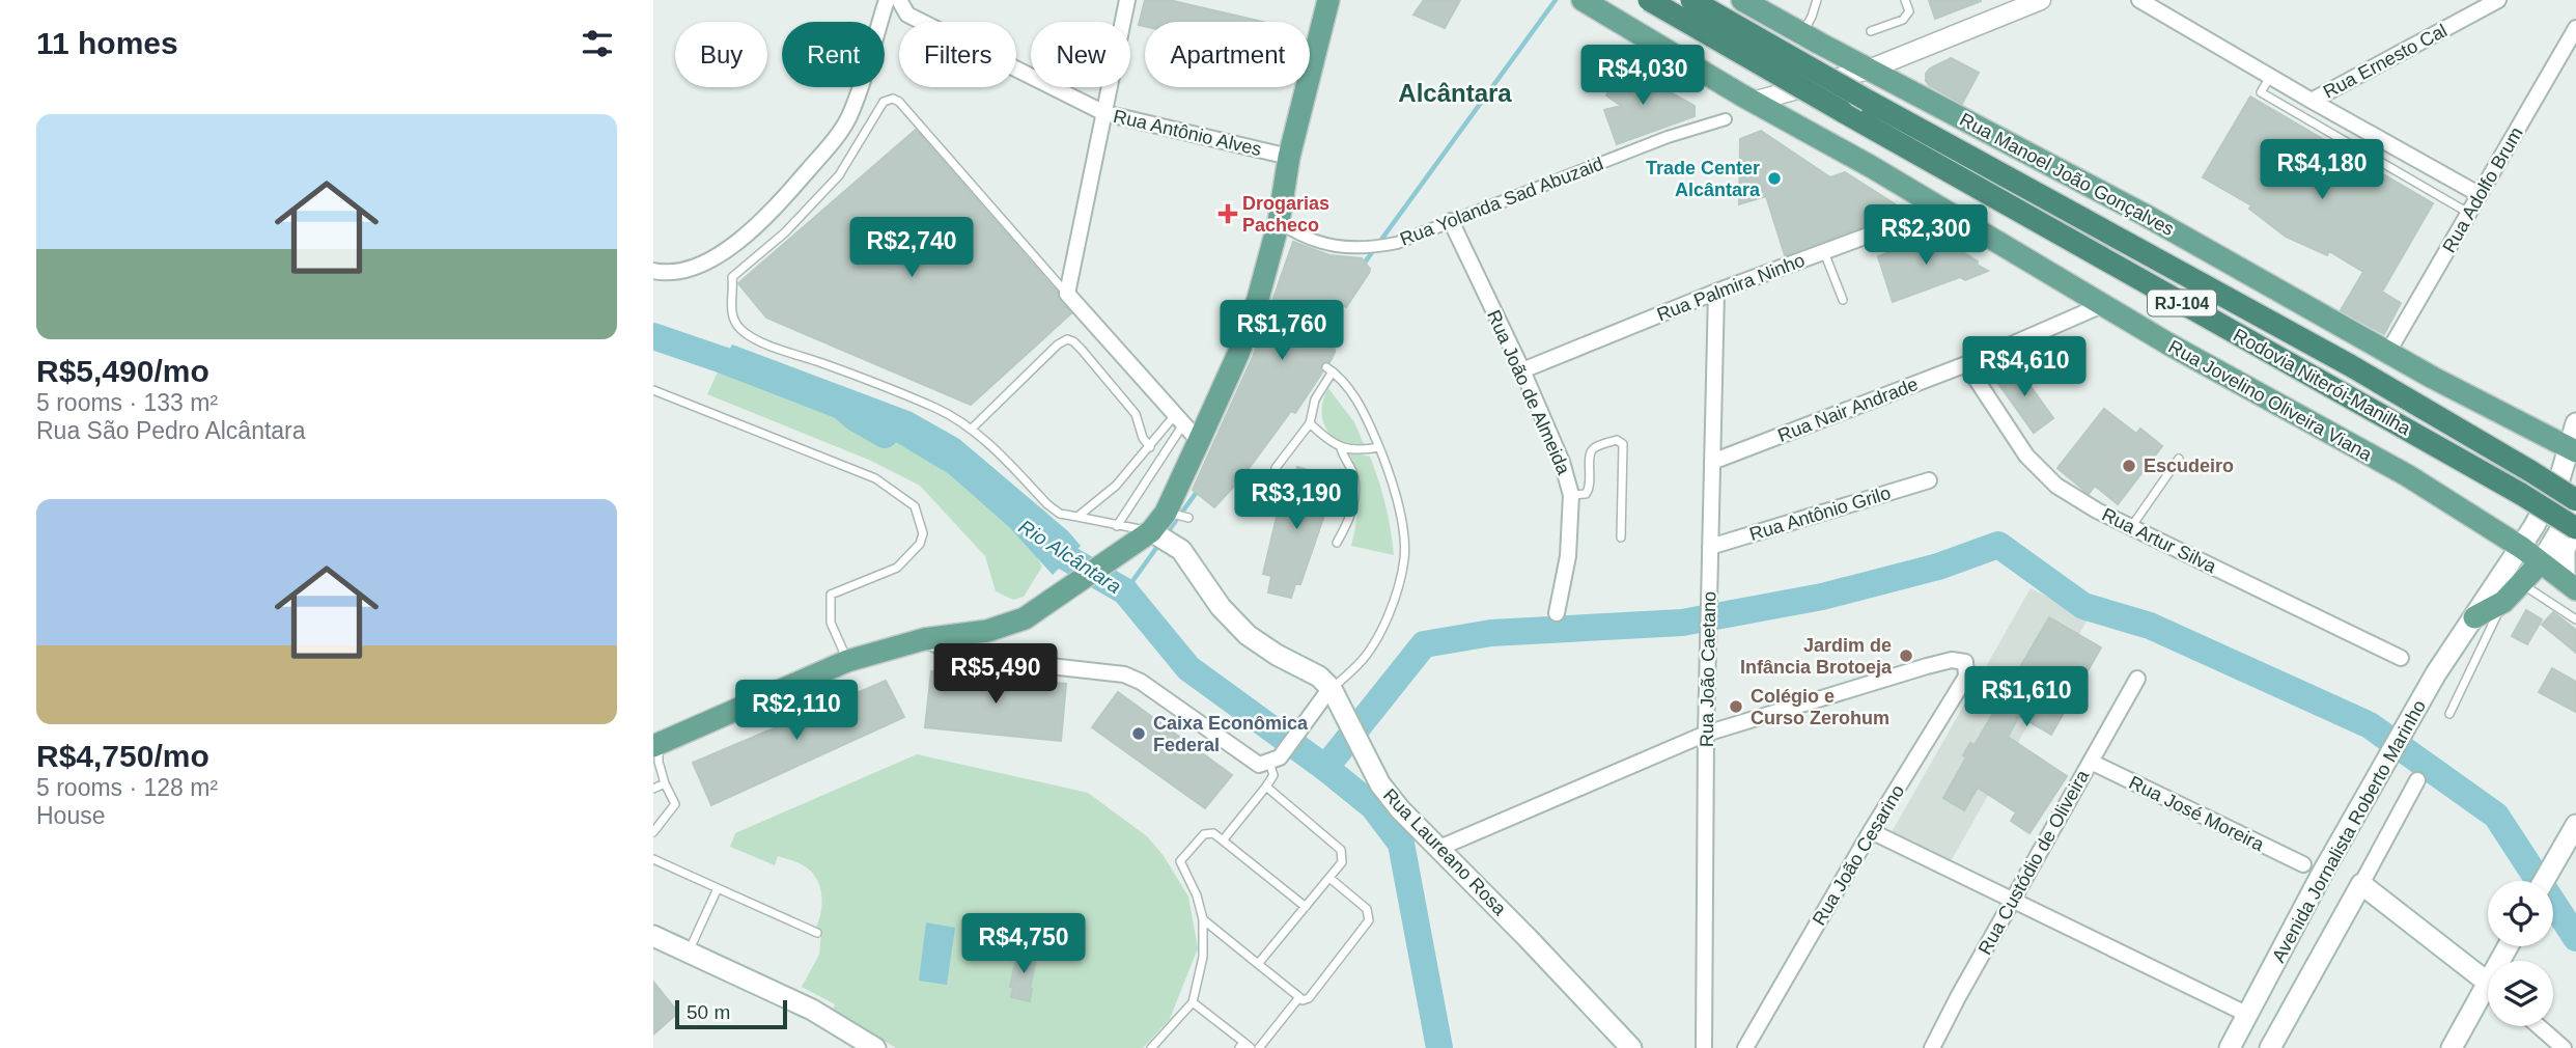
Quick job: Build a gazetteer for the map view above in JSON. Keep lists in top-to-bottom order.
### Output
{
  "streets": {
    "highway": ["RJ-104", "Rodovia Niterói-Manilha"],
    "main road": [
      "Rua Manoel João Gonçalves",
      "Rua Jovelino Oliveira Viana",
      "Avenida Jornalista Roberto Marinho",
      "Rua Laureano Rosa"
    ],
    "street": [
      "Rua Ernesto Cal",
      "Rua Antônio Alves",
      "Rua Adolfo Brum",
      "Rua Yolanda Sad Abuzaid",
      "Rua Palmira Ninho",
      "Rua João de Almeida",
      "Rua Nair Andrade",
      "Rua Antônio Grilo",
      "Rua Artur Silva",
      "Rua João Caetano",
      "Rua José Moreira",
      "Rua João Cesarino",
      "Rua Custódio de Oliveira"
    ]
  },
  "crossings": [
    ["Rua Manoel João Gonçalves", "Rua Adolfo Brum"],
    ["Rua Manoel João Gonçalves", "Avenida Jornalista Roberto Marinho"],
    ["Rua Yolanda Sad Abuzaid", "Rua João de Almeida"],
    ["Rua Palmira Ninho", "Rua João de Almeida"],
    ["Rua Palmira Ninho", "Rua Jovelino Oliveira Viana"],
    ["Rua Palmira Ninho", "Rua João Caetano"],
    ["Rua Jovelino Oliveira Viana", "Rua Nair Andrade"],
    ["Rua Jovelino Oliveira Viana", "Avenida Jornalista Roberto Marinho"],
    ["Rua Nair Andrade", "Rua Artur Silva"],
    ["Rua Nair Andrade", "Rua João Caetano"],
    ["Rua Antônio Grilo", "Rua João Caetano"],
    ["Rua João Caetano", "Rua João Cesarino"],
    ["Rua José Moreira", "Rua Custódio de Oliveira"]
  ],
  "districts": ["Alcântara"],
  "water": ["Rio Alcântara"],
  "places": {
    "other": [
      "Trade Center Alcântara",
      "Escudeiro",
      "Jardim de Infância Brotoeja",
      "Colégio e Curso Zerohum",
      "Caixa Econômica Federal"
    ],
    "health": ["Drogarias Pacheco"]
  },
  "scale_bar": "50 m",
  "page": {
    "heading": "11 homes",
    "chip": [
      "Buy",
      "Rent",
      "Filters",
      "New",
      "Apartment"
    ],
    "price": [
      "R$4,030",
      "R$4,180",
      "R$2,300",
      "R$2,740",
      "R$1,760",
      "R$4,610",
      "R$3,190",
      "R$5,490",
      "R$1,610",
      "R$2,110",
      "R$4,750"
    ],
    "list": [
      {
        "name": "R$5,490/mo",
        "note": "5 rooms · 133 m² · Rua São Pedro Alcântara"
      },
      {
        "name": "R$4,750/mo",
        "note": "5 rooms · 128 m² · House"
      }
    ],
    "scale": "50 m"
  }
}
